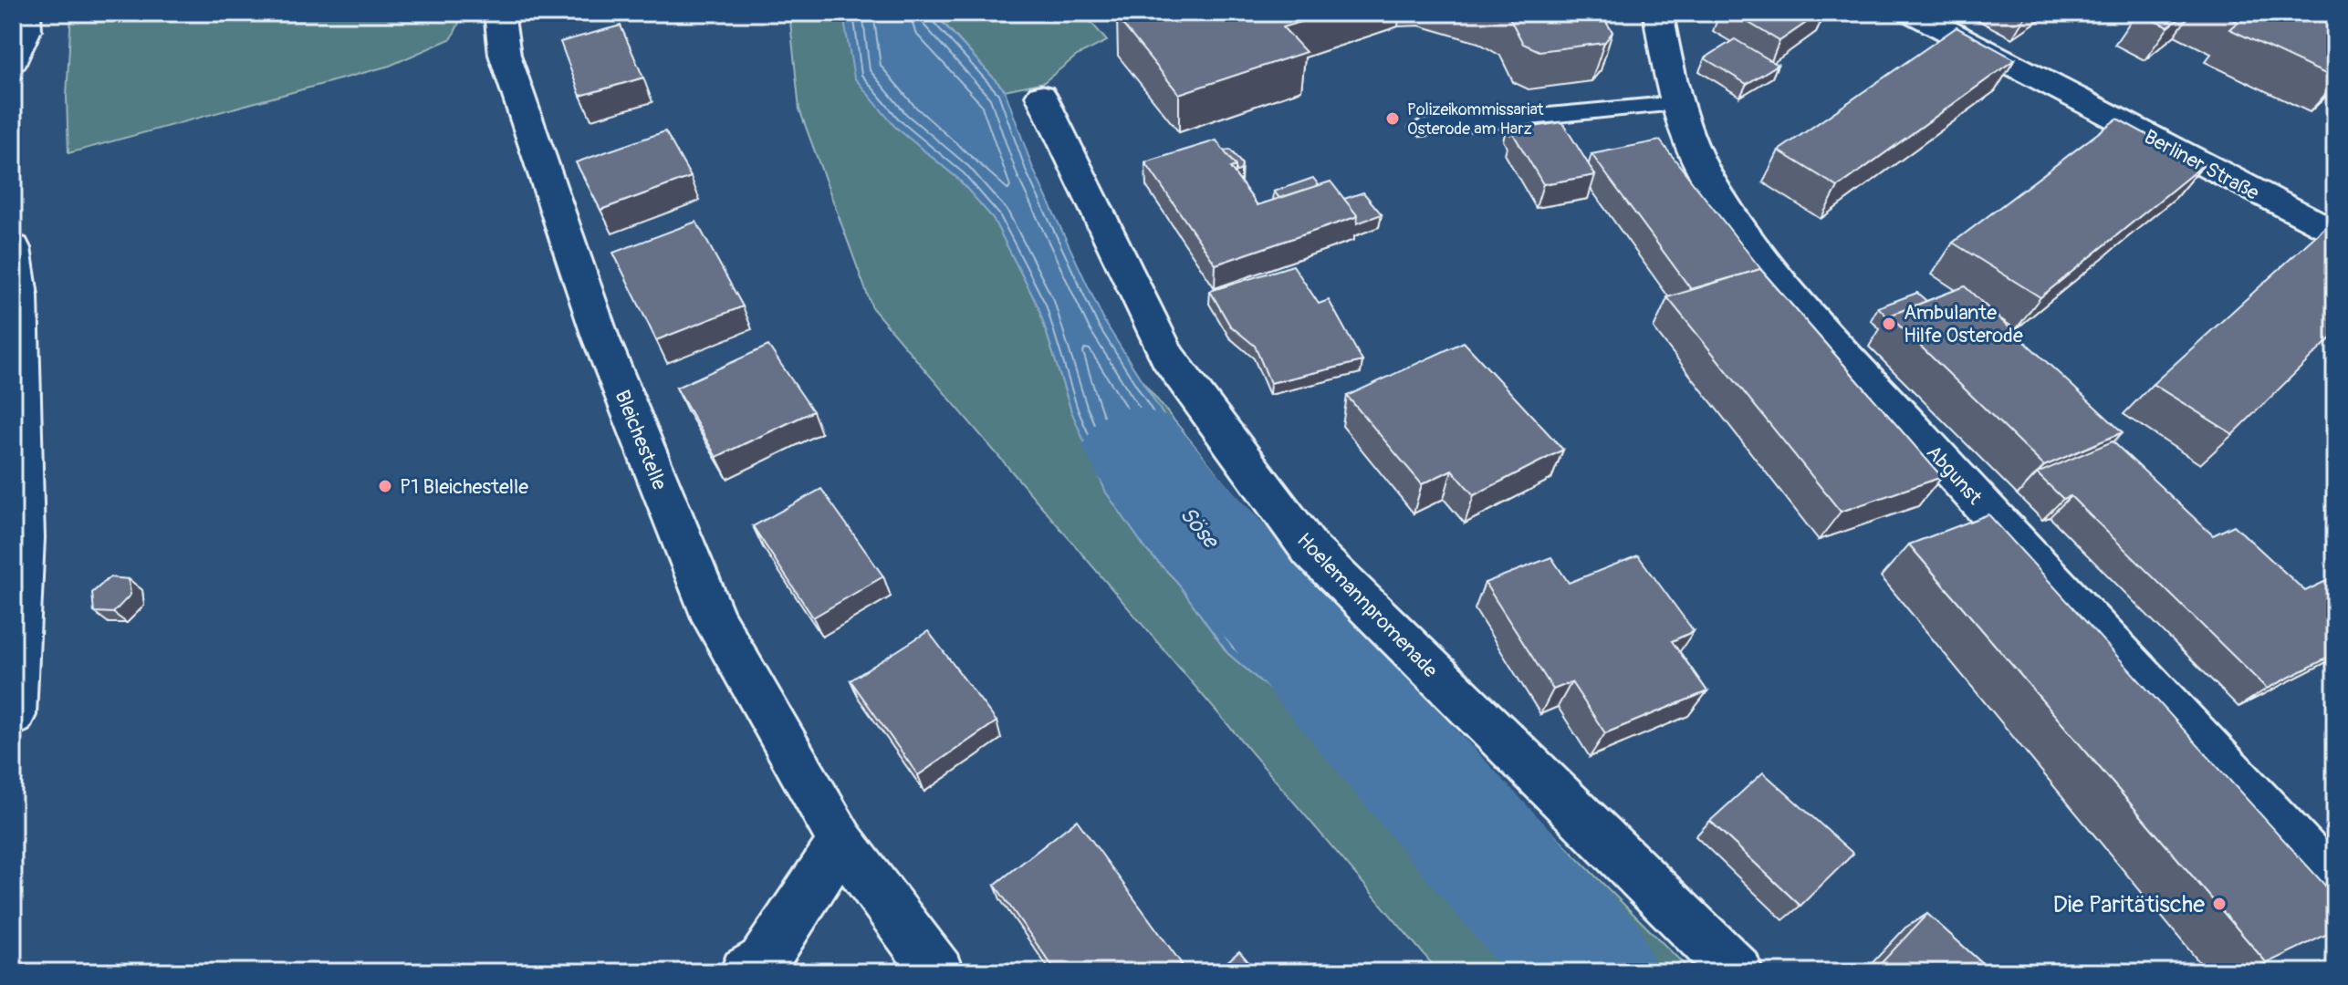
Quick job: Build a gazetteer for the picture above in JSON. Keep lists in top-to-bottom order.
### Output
{
  "streets": {
    "street": [
      "Berliner Straße",
      "Bleichestelle",
      "Abgunst",
      "Hoelemannpromenade"
    ]
  },
  "water": ["Söse"],
  "places": [
    "Polizeikommissariat Osterode am Harz",
    "Ambulante Hilfe Osterode",
    "P1 Bleichestelle",
    "Die Paritätische"
  ]
}
